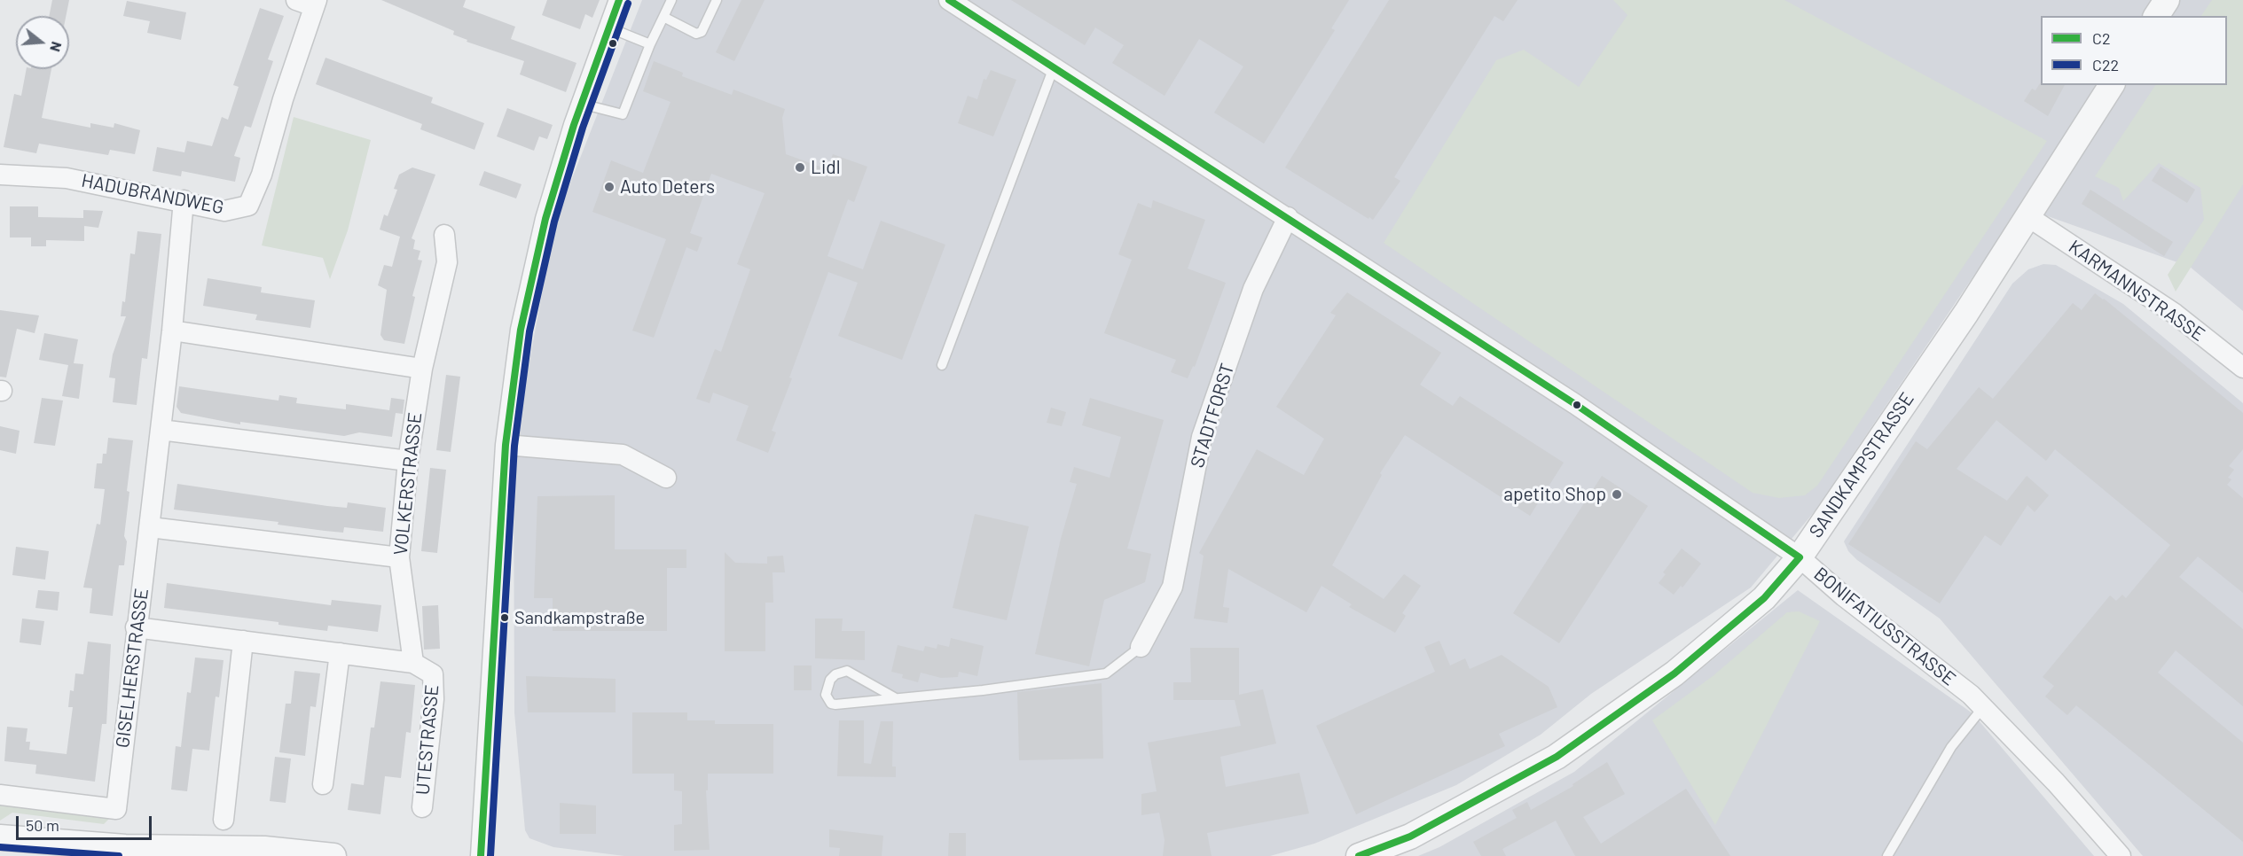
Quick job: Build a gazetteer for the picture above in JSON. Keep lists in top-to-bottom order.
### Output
{
  "streets": {
    "street": [
      "HADUBRANDWEG",
      "KARMANNSTRASSE",
      "STADTFORST",
      "SANDKAMPSTRASSE",
      "VOLKERSTRASSE",
      "BONIFATIUSSTRASSE",
      "GISELHERSTRASSE",
      "UTESTRASSE"
    ]
  },
  "crossings": [
    ["HADUBRANDWEG", "GISELHERSTRASSE"],
    ["KARMANNSTRASSE", "SANDKAMPSTRASSE"],
    ["STADTFORST", "BONIFATIUSSTRASSE"],
    ["SANDKAMPSTRASSE", "BONIFATIUSSTRASSE"],
    ["VOLKERSTRASSE", "UTESTRASSE"],
    ["GISELHERSTRASSE", "UTESTRASSE"]
  ],
  "places": [
    "Lidl",
    "Auto Deters",
    "apetito Shop",
    "Sandkampstraße"
  ],
  "lines": ["transit line C2", "transit line C22"],
  "legend": ["C2", "C22"],
  "scale_bar": "50 m",
  "north": "right"
}
